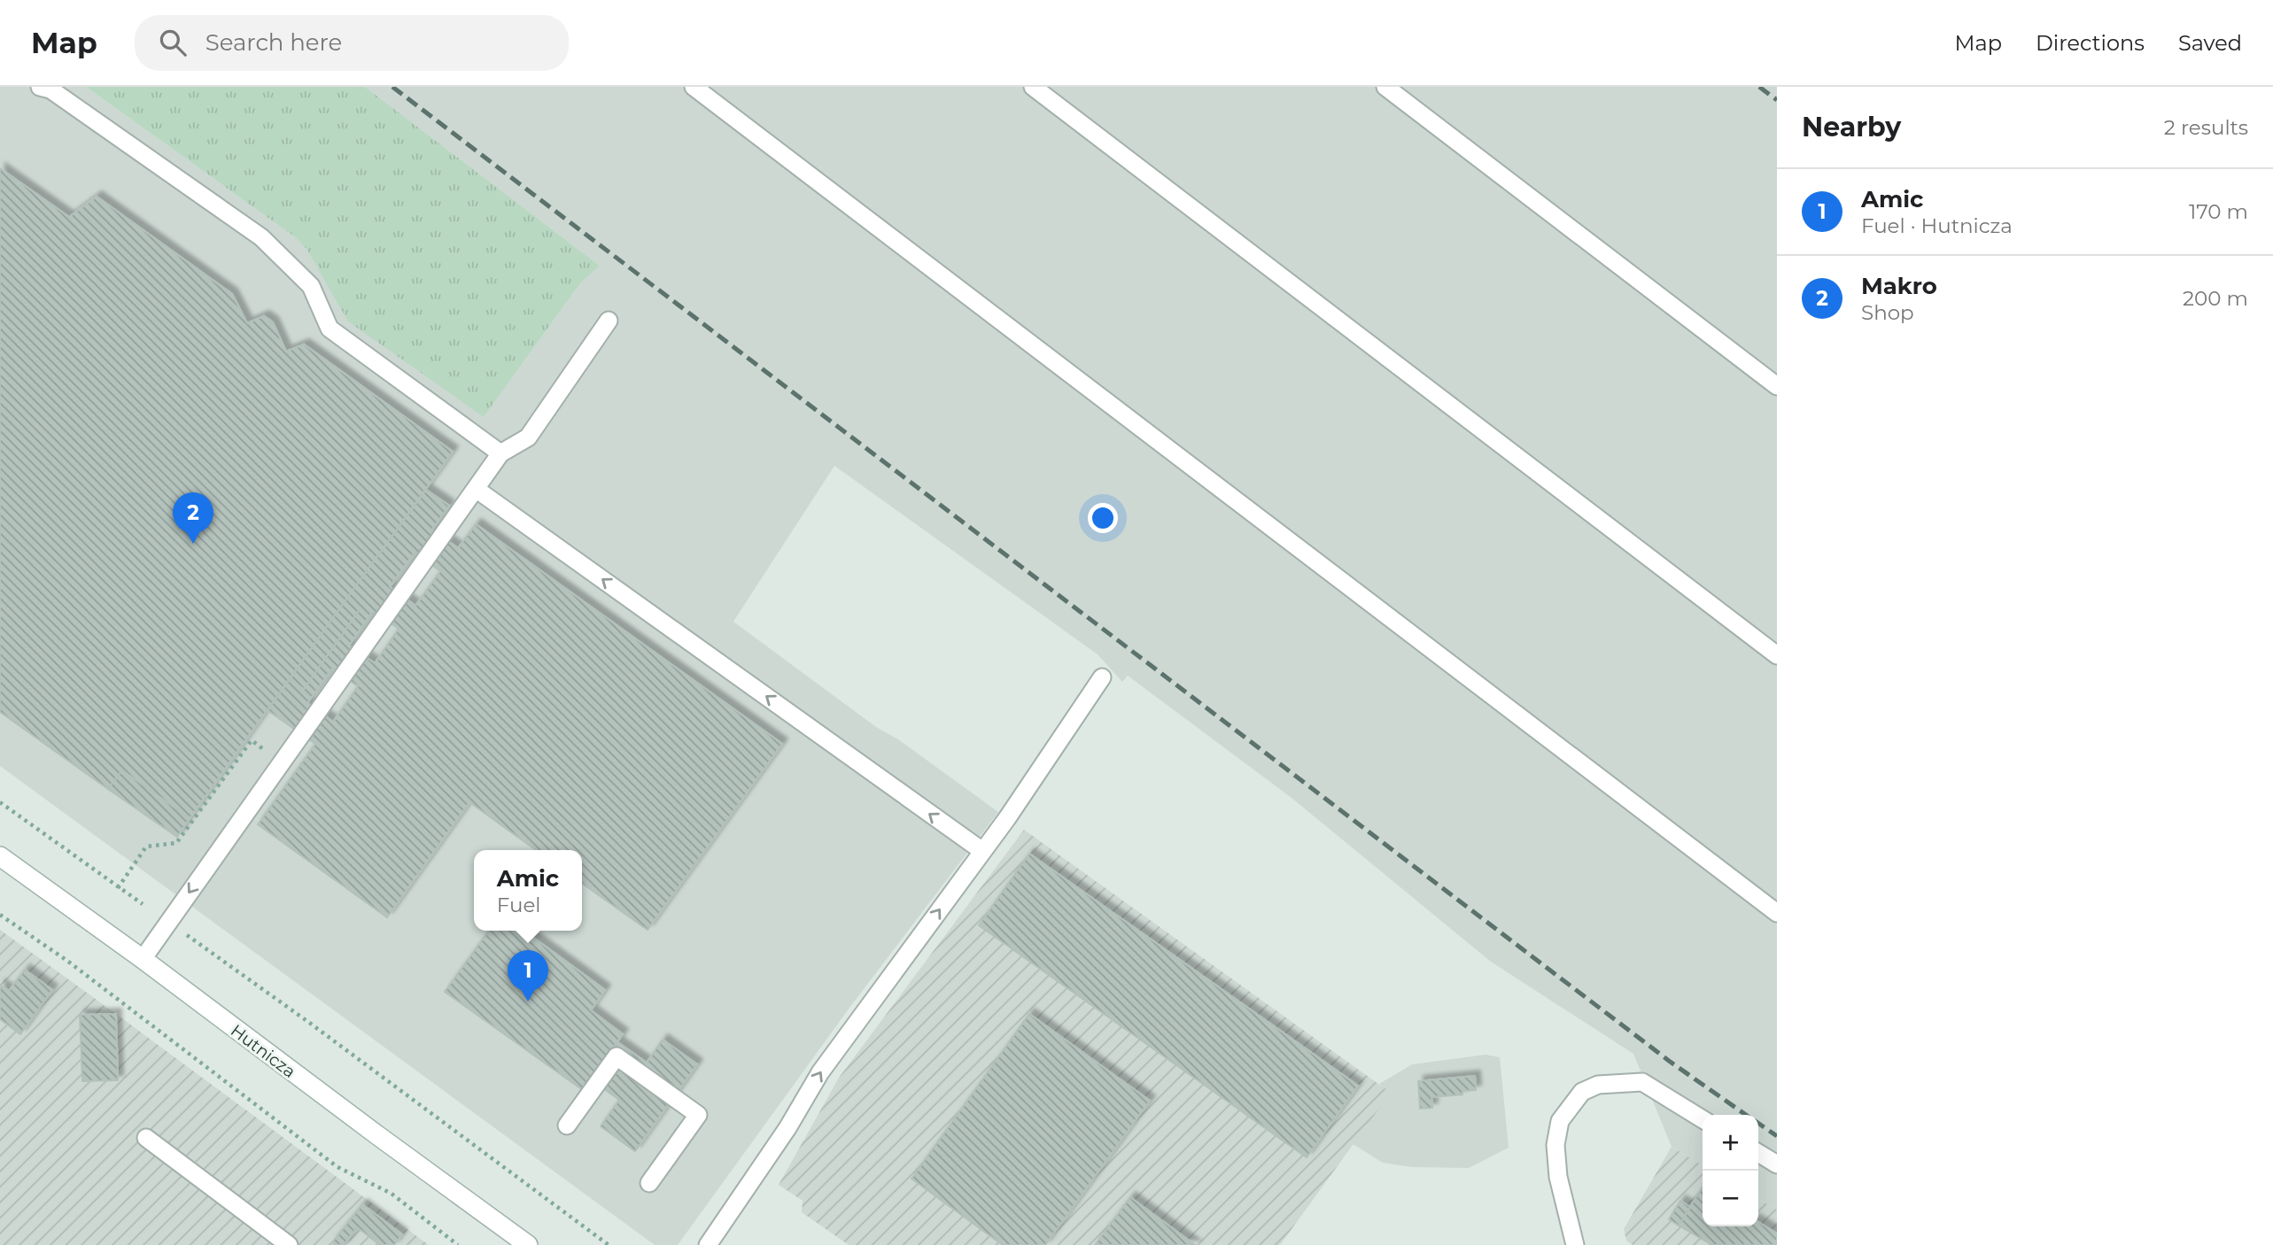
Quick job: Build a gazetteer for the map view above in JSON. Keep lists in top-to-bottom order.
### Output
{
  "streets": {
    "main road": ["Hutnicza"]
  },
  "page": {
    "header": "Map",
    "search": "Search here",
    "nav": ["Map", "Directions", "Saved"],
    "heading": ["Nearby", "2 results"],
    "list": [
      {
        "mark": "1",
        "name": "Amic",
        "note": "Fuel · Hutnicza",
        "value": "170 m"
      },
      {
        "mark": "2",
        "name": "Makro",
        "note": "Shop",
        "value": "200 m"
      }
    ],
    "pins": ["2", "1"],
    "popup": ["Amic", "Fuel"],
    "map_buttons": ["+", "−"]
  }
}
